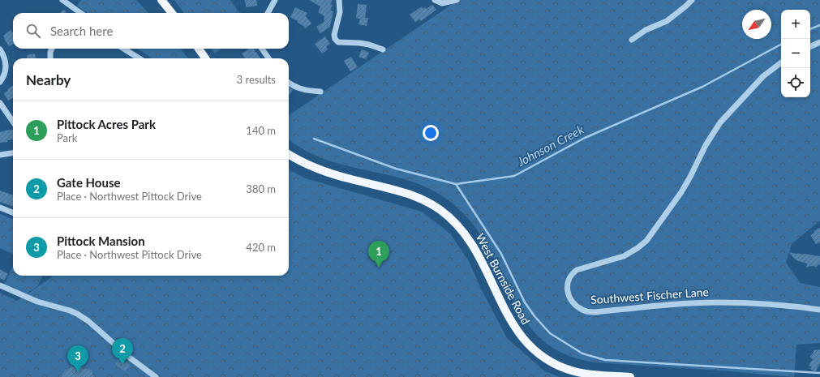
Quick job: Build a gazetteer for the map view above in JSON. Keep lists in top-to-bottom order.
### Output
{
  "streets": {
    "main road": ["West Burnside Road"],
    "street": ["Southwest Fischer Lane"]
  },
  "water": ["Johnson Creek"],
  "north": "bottom left",
  "page": {
    "map_buttons": ["+", "−"],
    "search": "Search here",
    "heading": ["Nearby", "3 results"],
    "list": [
      {
        "mark": "1",
        "name": "Pittock Acres Park",
        "note": "Park",
        "value": "140 m"
      },
      {
        "mark": "2",
        "name": "Gate House",
        "note": "Place · Northwest Pittock Drive",
        "value": "380 m"
      },
      {
        "mark": "3",
        "name": "Pittock Mansion",
        "note": "Place · Northwest Pittock Drive",
        "value": "420 m"
      }
    ],
    "pins": ["1", "2", "3"]
  }
}
